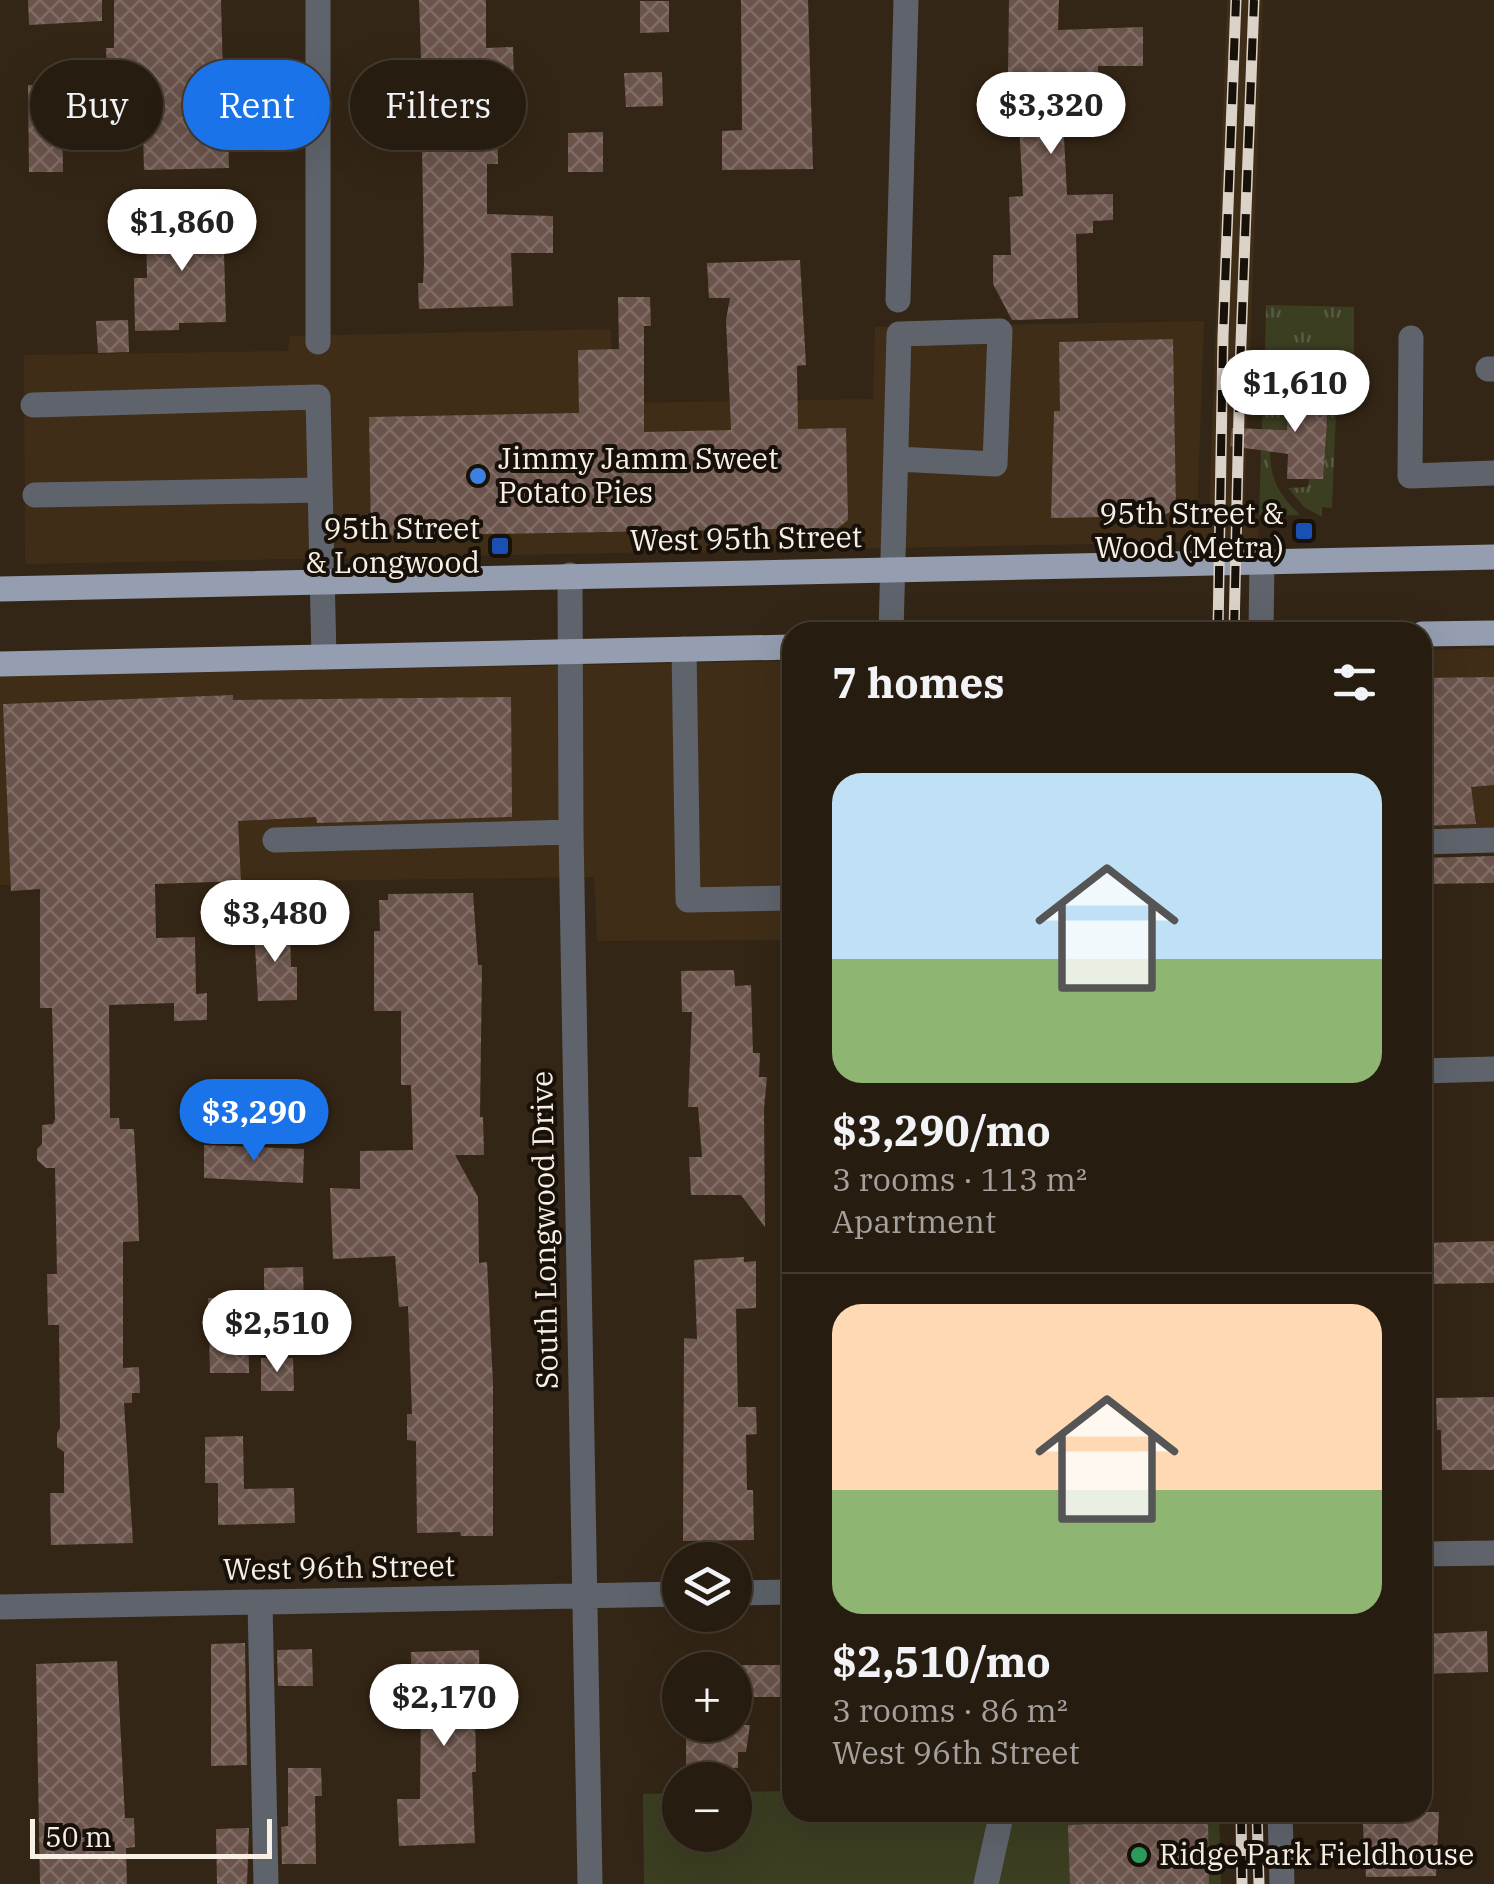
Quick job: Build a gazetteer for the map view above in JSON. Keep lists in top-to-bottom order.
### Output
{
  "streets": {
    "main road": ["West 95th Street"],
    "street": ["South Longwood Drive", "West 96th Street"]
  },
  "crossings": [
    ["West 95th Street", "South Longwood Drive"],
    ["South Longwood Drive", "West 96th Street"]
  ],
  "places": {
    "other": ["Jimmy Jamm Sweet Potato Pies", "Ridge Park Fieldhouse"],
    "transit": ["95th Street & Wood (Metra)", "95th Street & Longwood"]
  },
  "scale_bar": "50 m",
  "page": {
    "chip": ["Buy", "Rent", "Filters"],
    "price": [
      "$3,320",
      "$1,860",
      "$1,610",
      "$3,480",
      "$3,290",
      "$2,510",
      "$2,170"
    ],
    "heading": "7 homes",
    "list": [
      {
        "name": "$3,290/mo",
        "note": "3 rooms · 113 m² · Apartment"
      },
      {
        "name": "$2,510/mo",
        "note": "3 rooms · 86 m² · West 96th Street"
      }
    ],
    "map_buttons": ["+", "−"],
    "scale": "50 m"
  }
}
